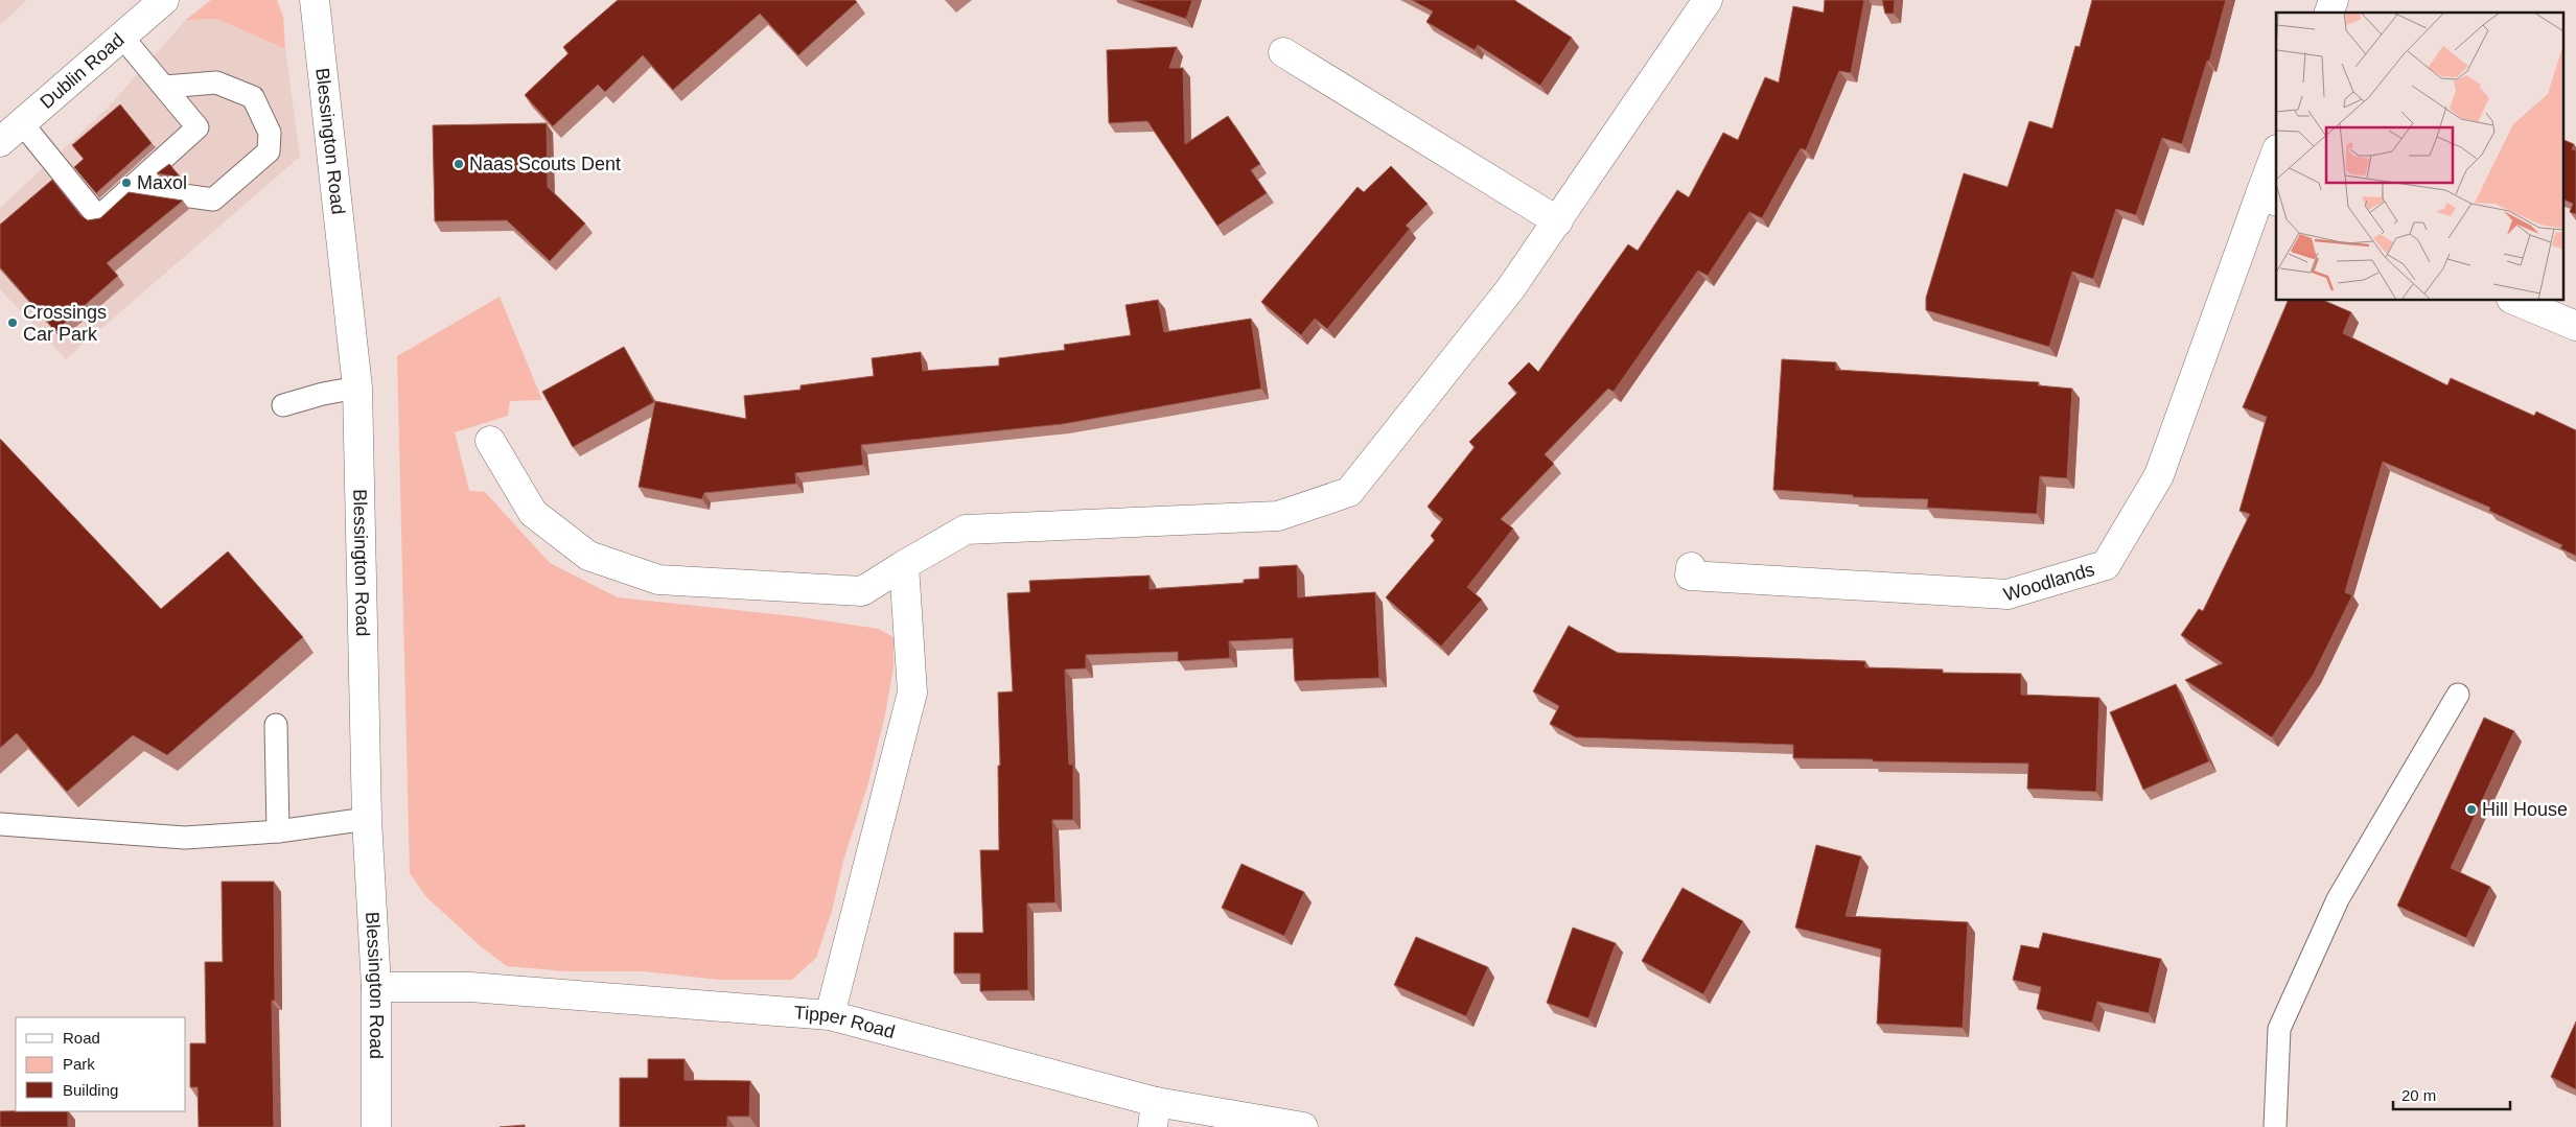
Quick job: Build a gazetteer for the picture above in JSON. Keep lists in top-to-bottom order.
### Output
{
  "streets": {
    "street": [
      "Dublin Road",
      "Blessington Road",
      "Woodlands",
      "Tipper Road"
    ]
  },
  "crossings": [
    ["Blessington Road", "Tipper Road"]
  ],
  "places": [
    "Naas Scouts Dent",
    "Maxol",
    "Crossings Car Park",
    "Hill House"
  ],
  "legend": ["Road", "Park", "Building"],
  "scale_bar": "20 m"
}
